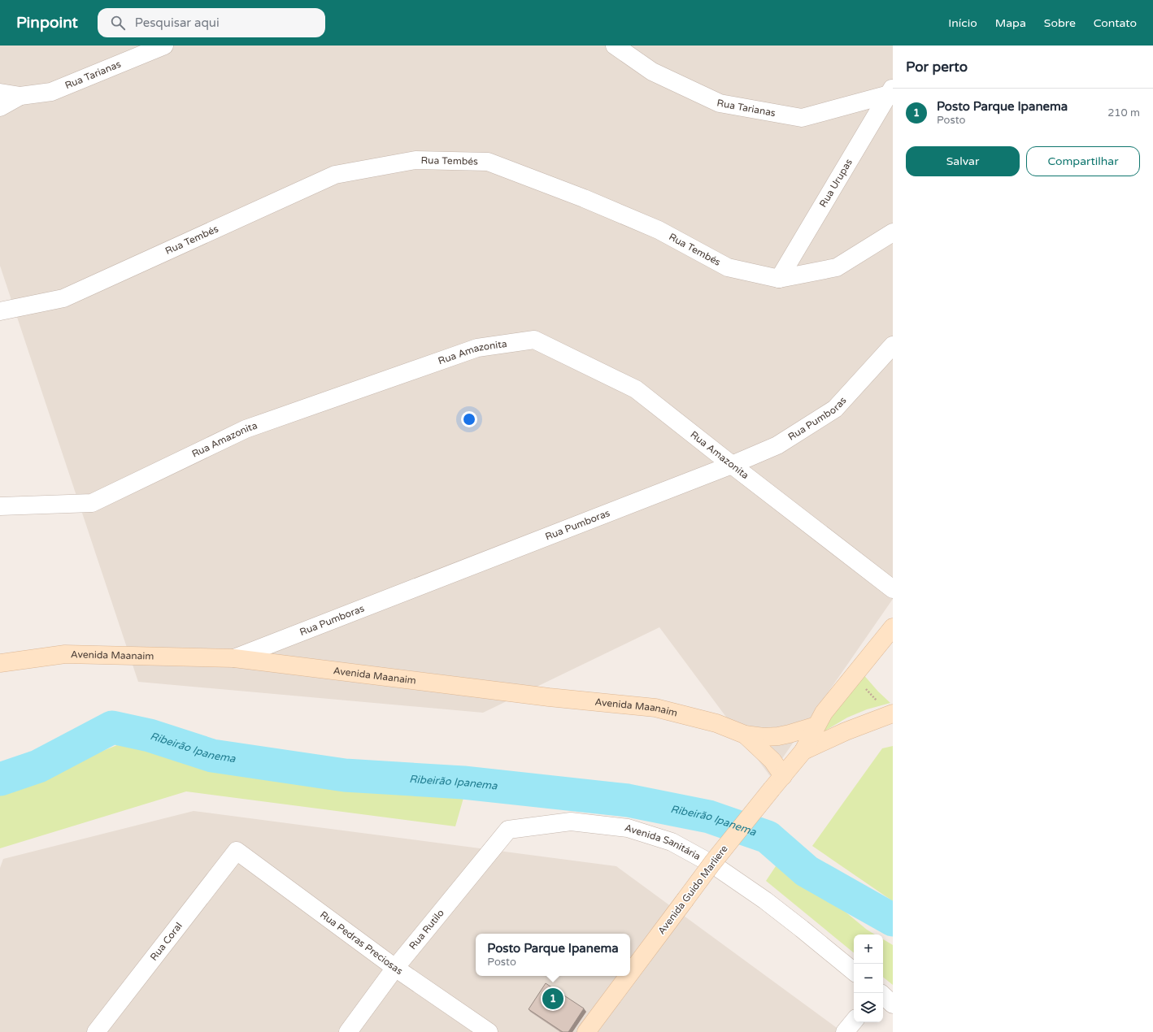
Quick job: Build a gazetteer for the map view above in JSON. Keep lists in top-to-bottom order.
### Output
{
  "streets": {
    "main road": ["Avenida Maanaim", "Avenida Guido Marliere"],
    "street": [
      "Rua Tarianas",
      "Rua Tembés",
      "Rua Urupas",
      "Rua Amazonita",
      "Rua Pumboras",
      "Avenida Sanitária",
      "Rua Rutilo",
      "Rua Coral",
      "Rua Pedras Preciosas"
    ]
  },
  "crossings": [
    ["Rua Tarianas", "Rua Urupas"],
    ["Rua Tembés", "Rua Urupas"],
    ["Rua Amazonita", "Rua Pumboras"],
    ["Rua Pumboras", "Avenida Maanaim"],
    ["Avenida Maanaim", "Avenida Guido Marliere"],
    ["Avenida Sanitária", "Rua Rutilo"],
    ["Rua Rutilo", "Rua Pedras Preciosas"],
    ["Rua Coral", "Rua Pedras Preciosas"]
  ],
  "water": ["Ribeirão Ipanema"],
  "page": {
    "header": "Pinpoint",
    "search": "Pesquisar aqui",
    "nav": [
      "Início",
      "Mapa",
      "Sobre",
      "Contato"
    ],
    "heading": "Por perto",
    "list": [
      {
        "mark": "1",
        "name": "Posto Parque Ipanema",
        "note": "Posto",
        "value": "210 m"
      }
    ],
    "buttons": ["Salvar", "Compartilhar"],
    "popup": ["Posto Parque Ipanema", "Posto"],
    "map_buttons": ["+", "−"],
    "pins": "1"
  }
}
